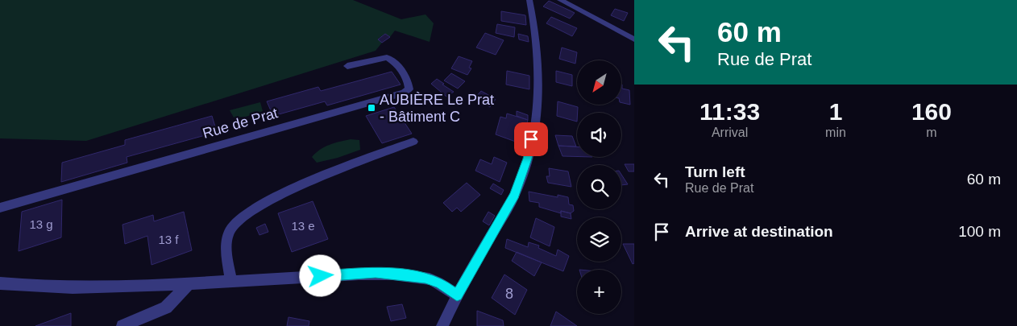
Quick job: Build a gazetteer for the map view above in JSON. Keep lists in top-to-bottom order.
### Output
{
  "streets": {
    "street": ["Rue de Prat"]
  },
  "places": {
    "transit": ["AUBIÈRE Le Prat - Bâtiment C"]
  },
  "house_numbers": [
    "13 g",
    "13 e",
    "13 f",
    "8"
  ],
  "north": "bottom left",
  "page": {
    "turn": ["60 m", "Rue de Prat"],
    "map_buttons": "+",
    "eta": [
      "11:33",
      "Arrival",
      "1",
      "min",
      "160",
      "m"
    ],
    "list": [
      {
        "name": "Turn left",
        "note": "Rue de Prat",
        "value": "60 m"
      },
      {
        "name": "Arrive at destination",
        "value": "100 m"
      }
    ]
  }
}
